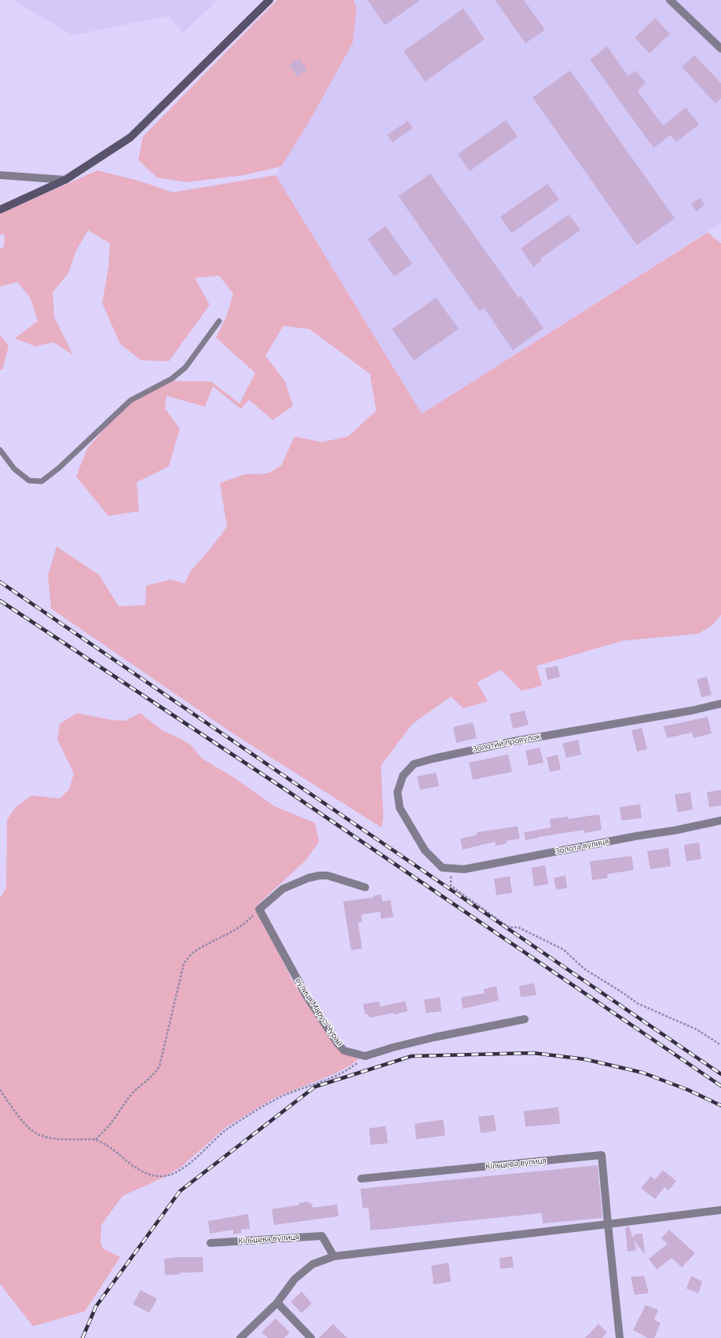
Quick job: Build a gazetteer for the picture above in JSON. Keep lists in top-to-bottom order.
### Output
{
  "streets": {
    "street": [
      "Золотий провулок",
      "Золота вулиця",
      "вулиця Марусі Чурай",
      "Кільцева вулиця"
    ]
  },
  "crossings": [
    ["Золотий провулок", "Золота вулиця"]
  ]
}
